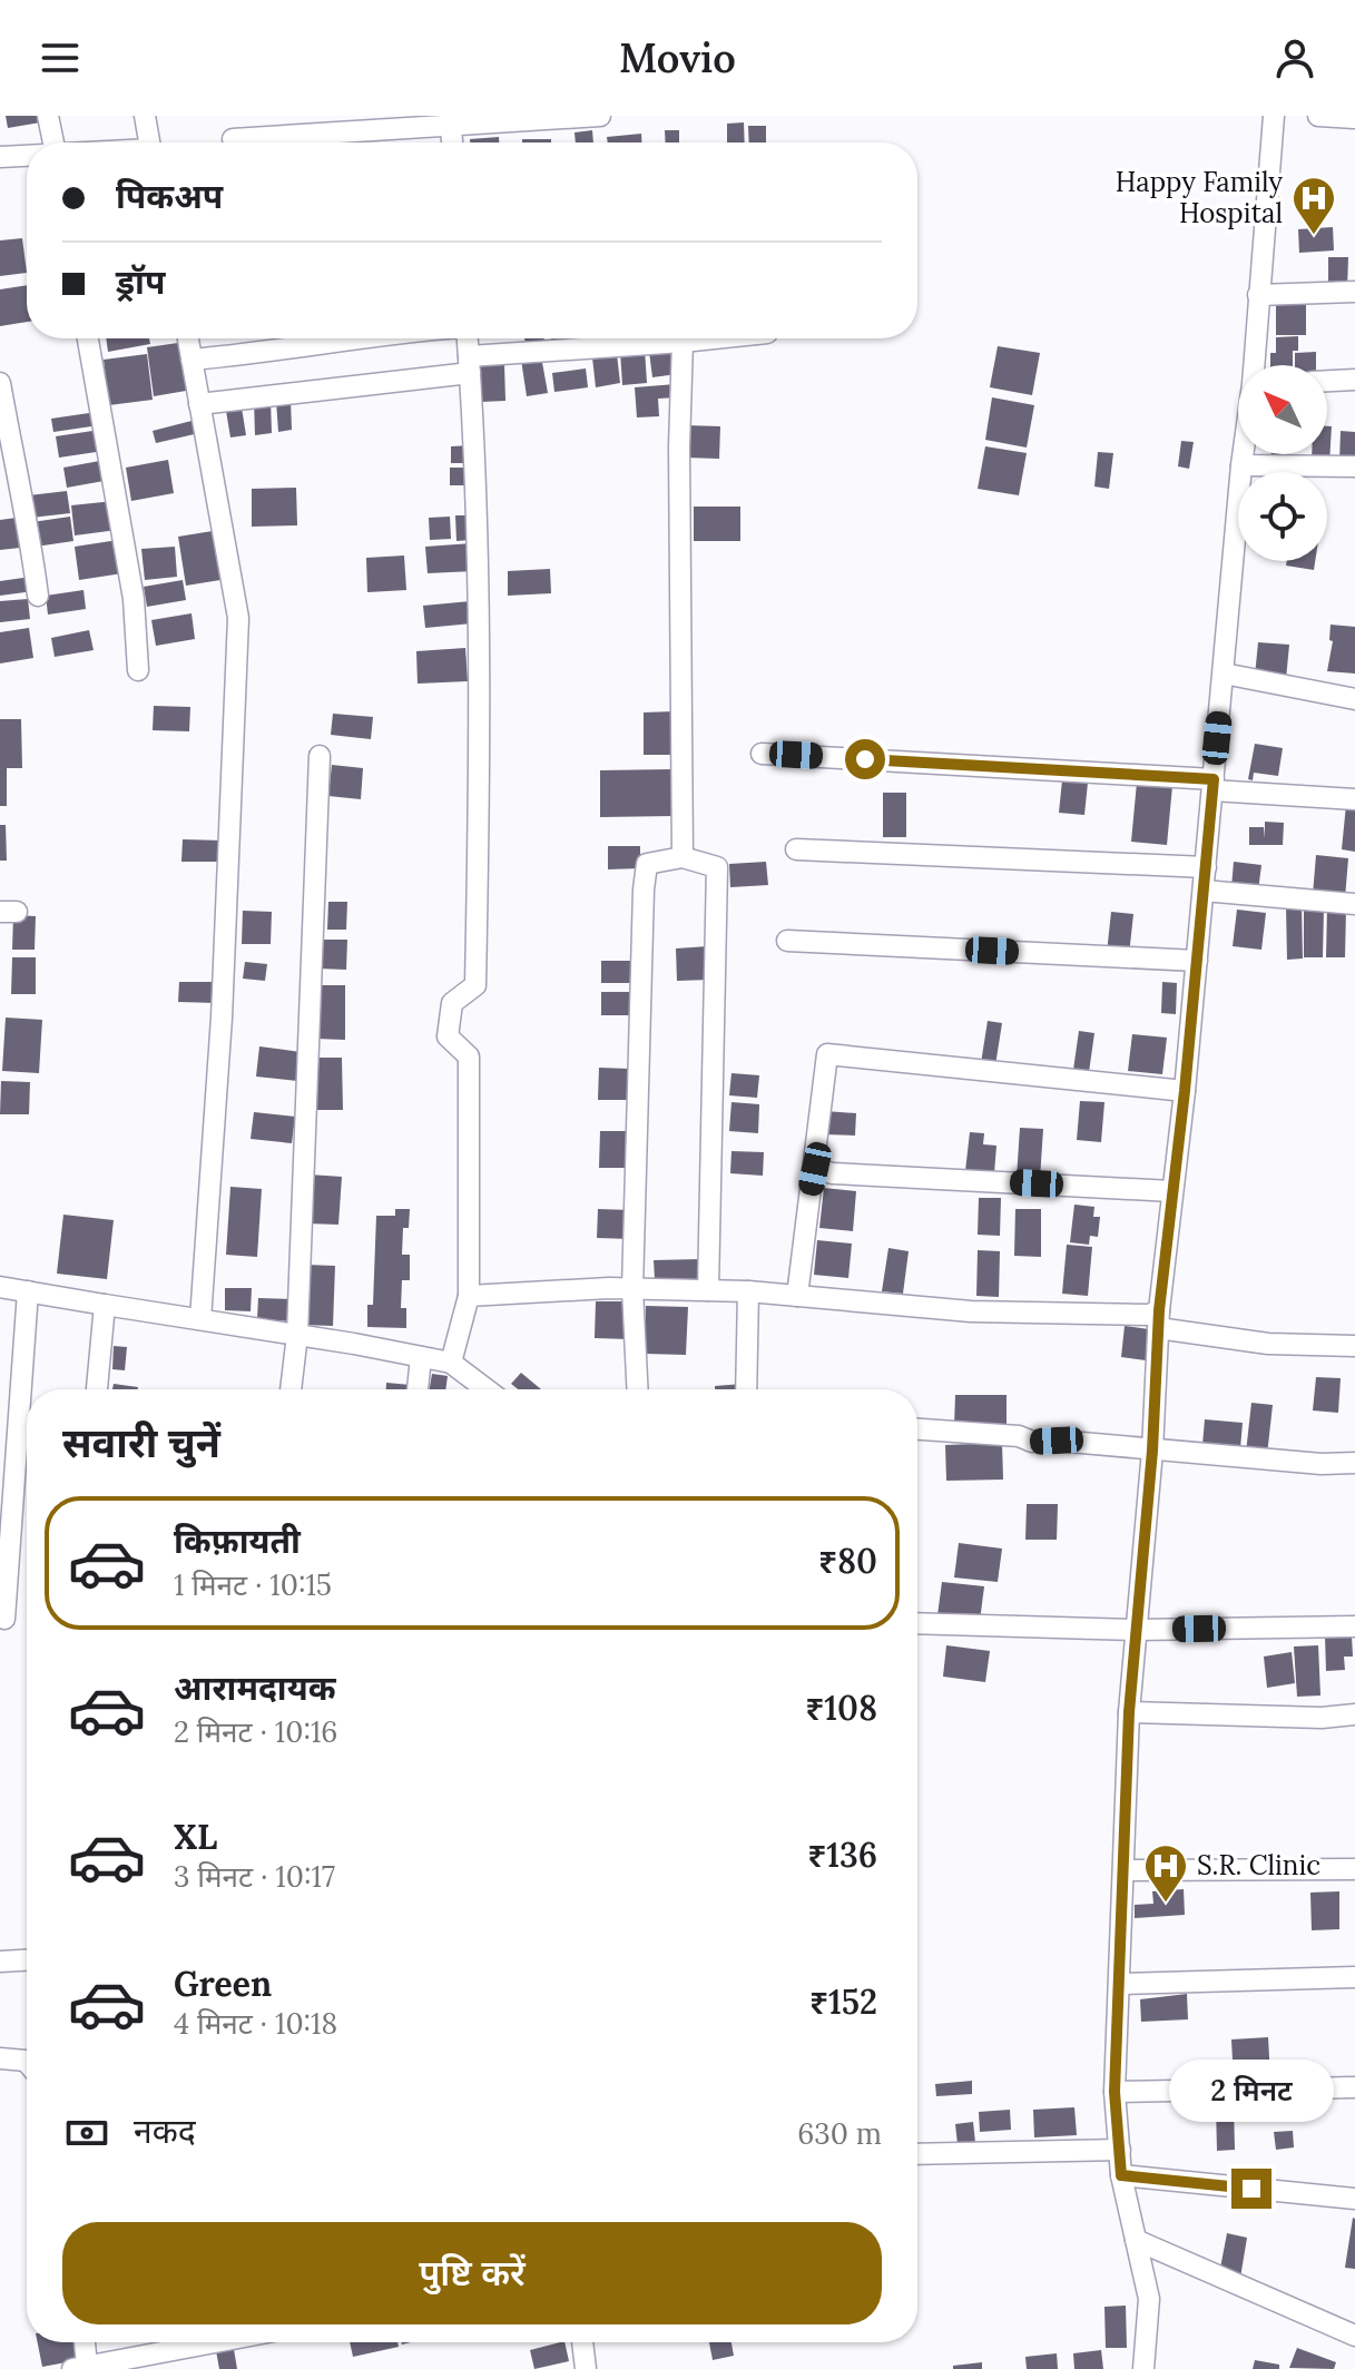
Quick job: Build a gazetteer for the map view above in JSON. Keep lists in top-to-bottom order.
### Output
{
  "places": {
    "hospital": ["Happy Family Hospital", "S.R. Clinic"]
  },
  "north": "top left",
  "page": {
    "header": "Movio",
    "banner": ["पिकअप", "ड्रॉप"],
    "heading": "सवारी चुनें",
    "list": [
      {
        "name": "किफ़ायती",
        "note": "1 मिनट · 10:15",
        "value": "₹80"
      },
      {
        "name": "आरामदायक",
        "note": "2 मिनट · 10:16",
        "value": "₹108"
      },
      {
        "name": "XL",
        "note": "3 मिनट · 10:17",
        "value": "₹136"
      },
      {
        "name": "Green",
        "note": "4 मिनट · 10:18",
        "value": "₹152"
      }
    ],
    "bubble": "2 मिनट",
    "pay": ["नकद", "630 m"],
    "buttons": "पुष्टि करें"
  }
}
